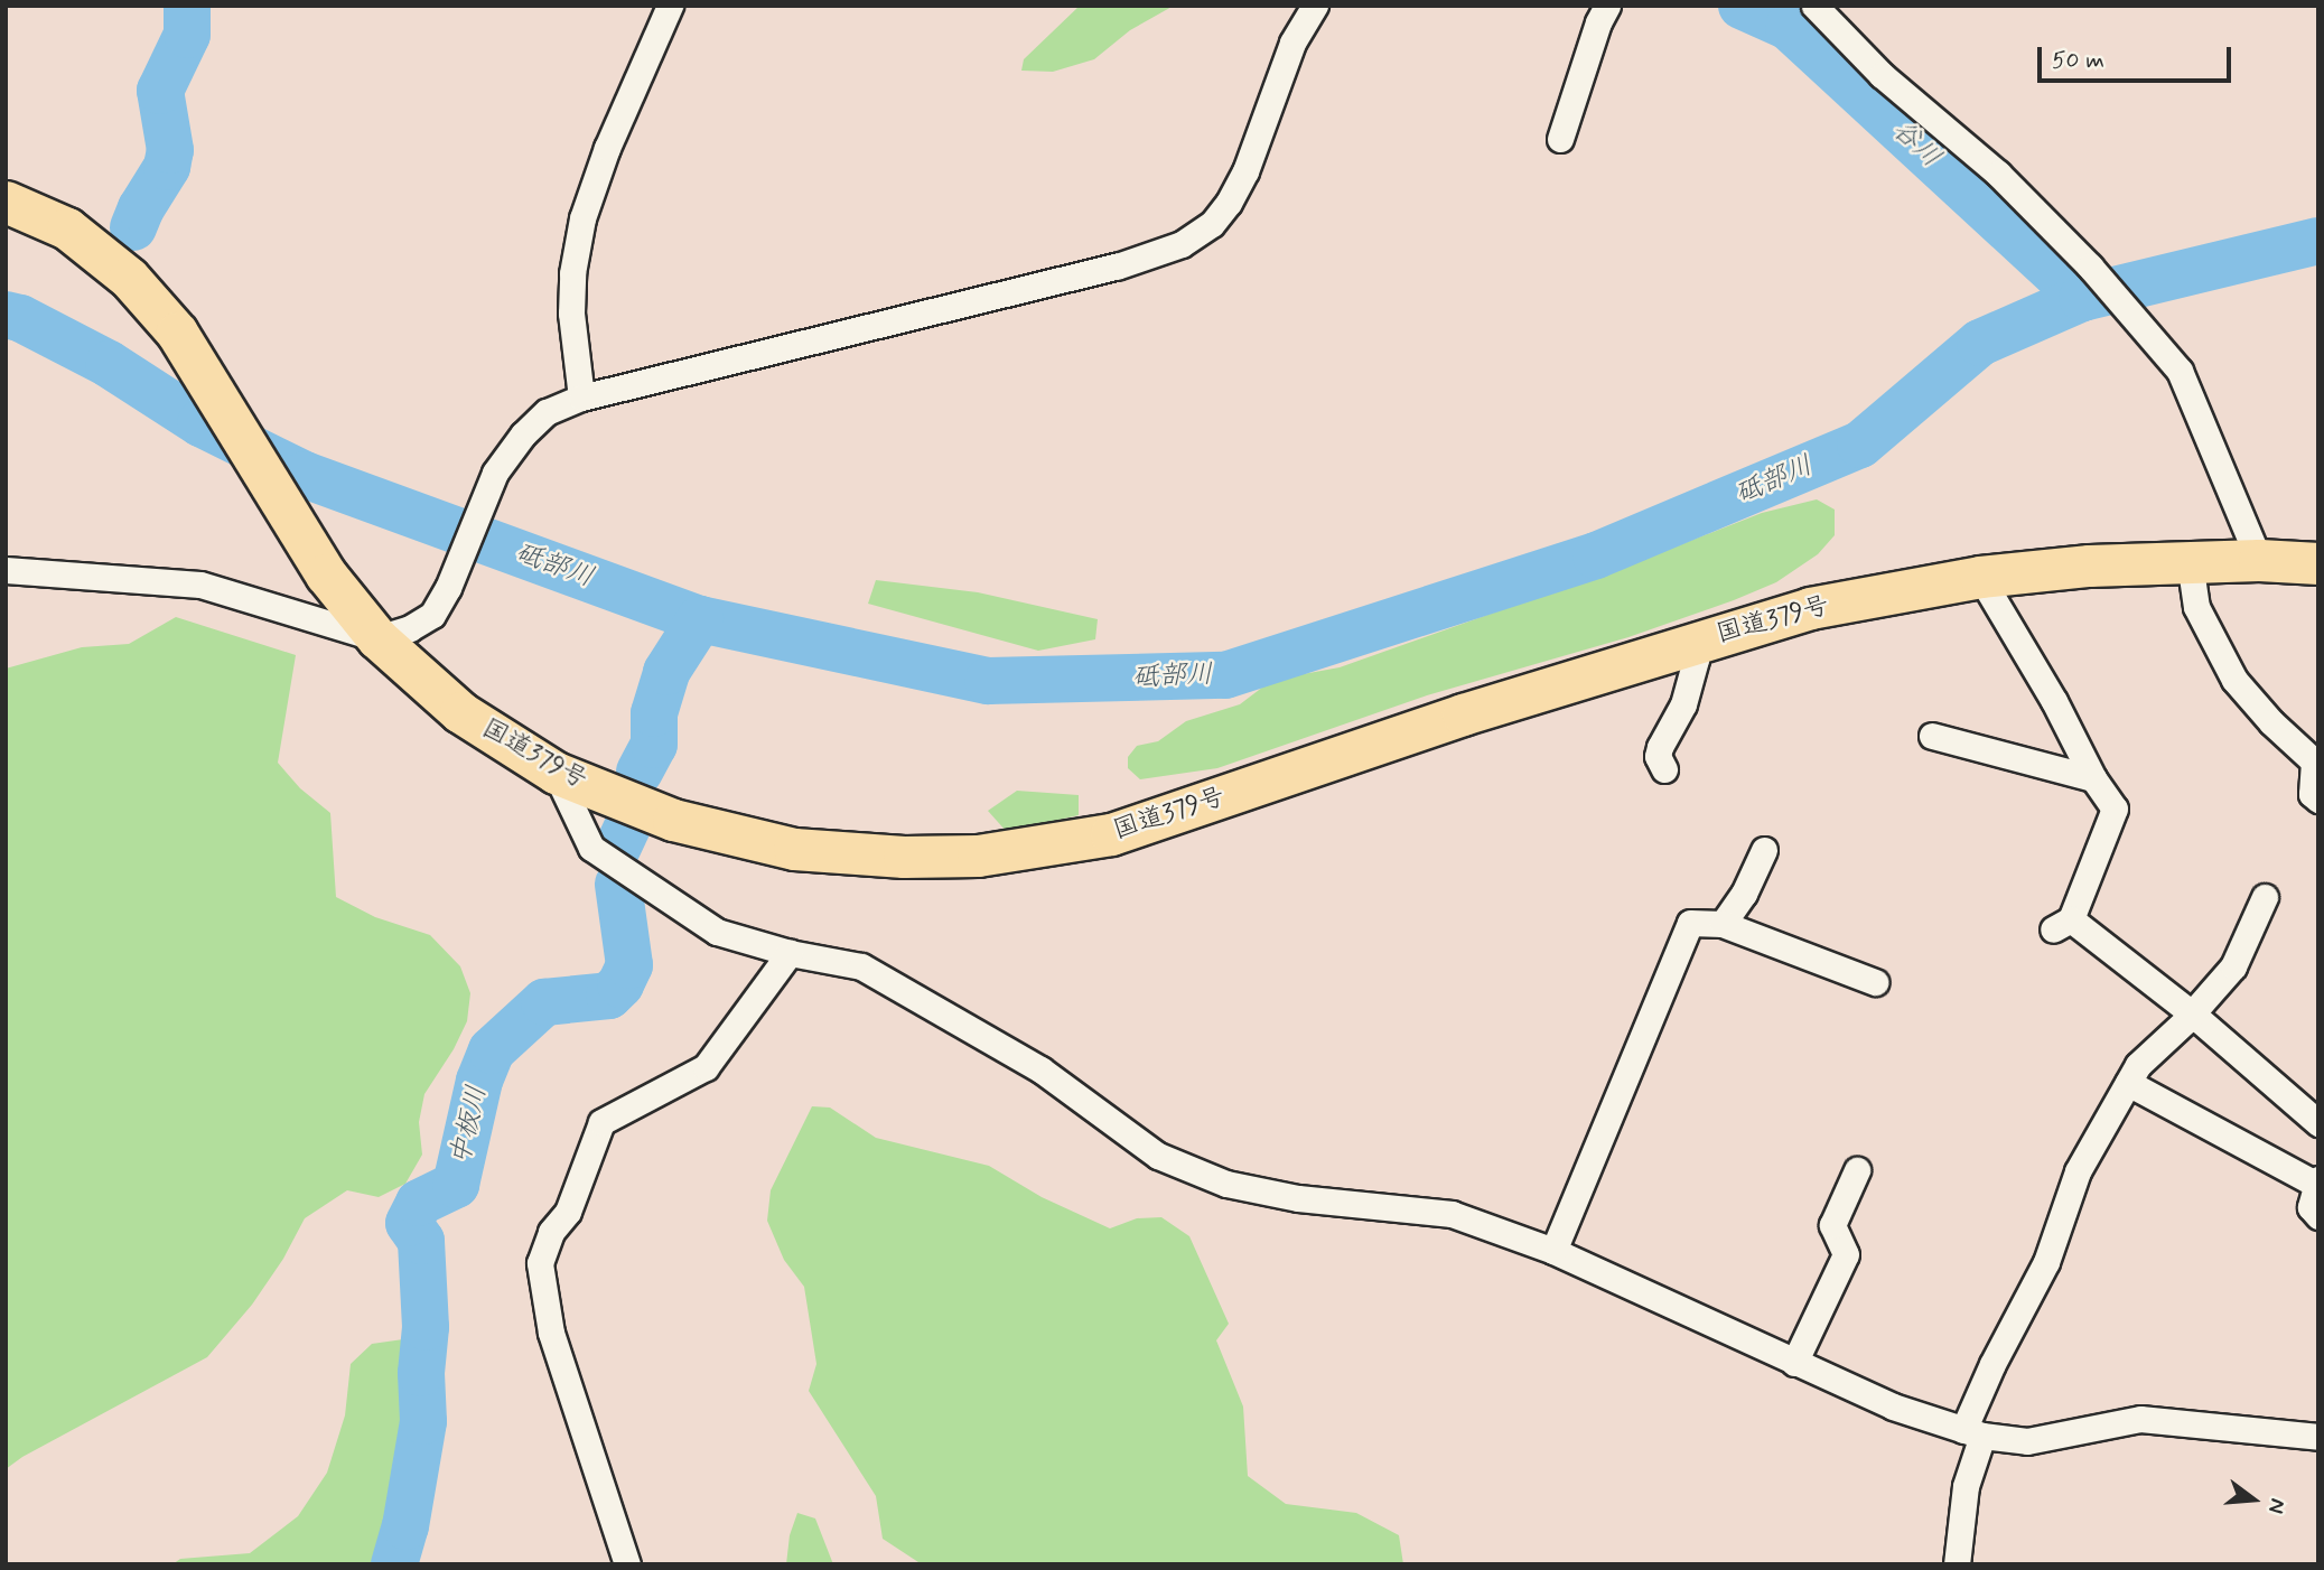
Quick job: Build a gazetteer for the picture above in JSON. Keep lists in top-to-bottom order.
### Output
{
  "streets": {
    "highway": ["国道379号"]
  },
  "water": ["谷川", "砥部川", "中板川"],
  "scale_bar": "50 m",
  "north": "right"
}
